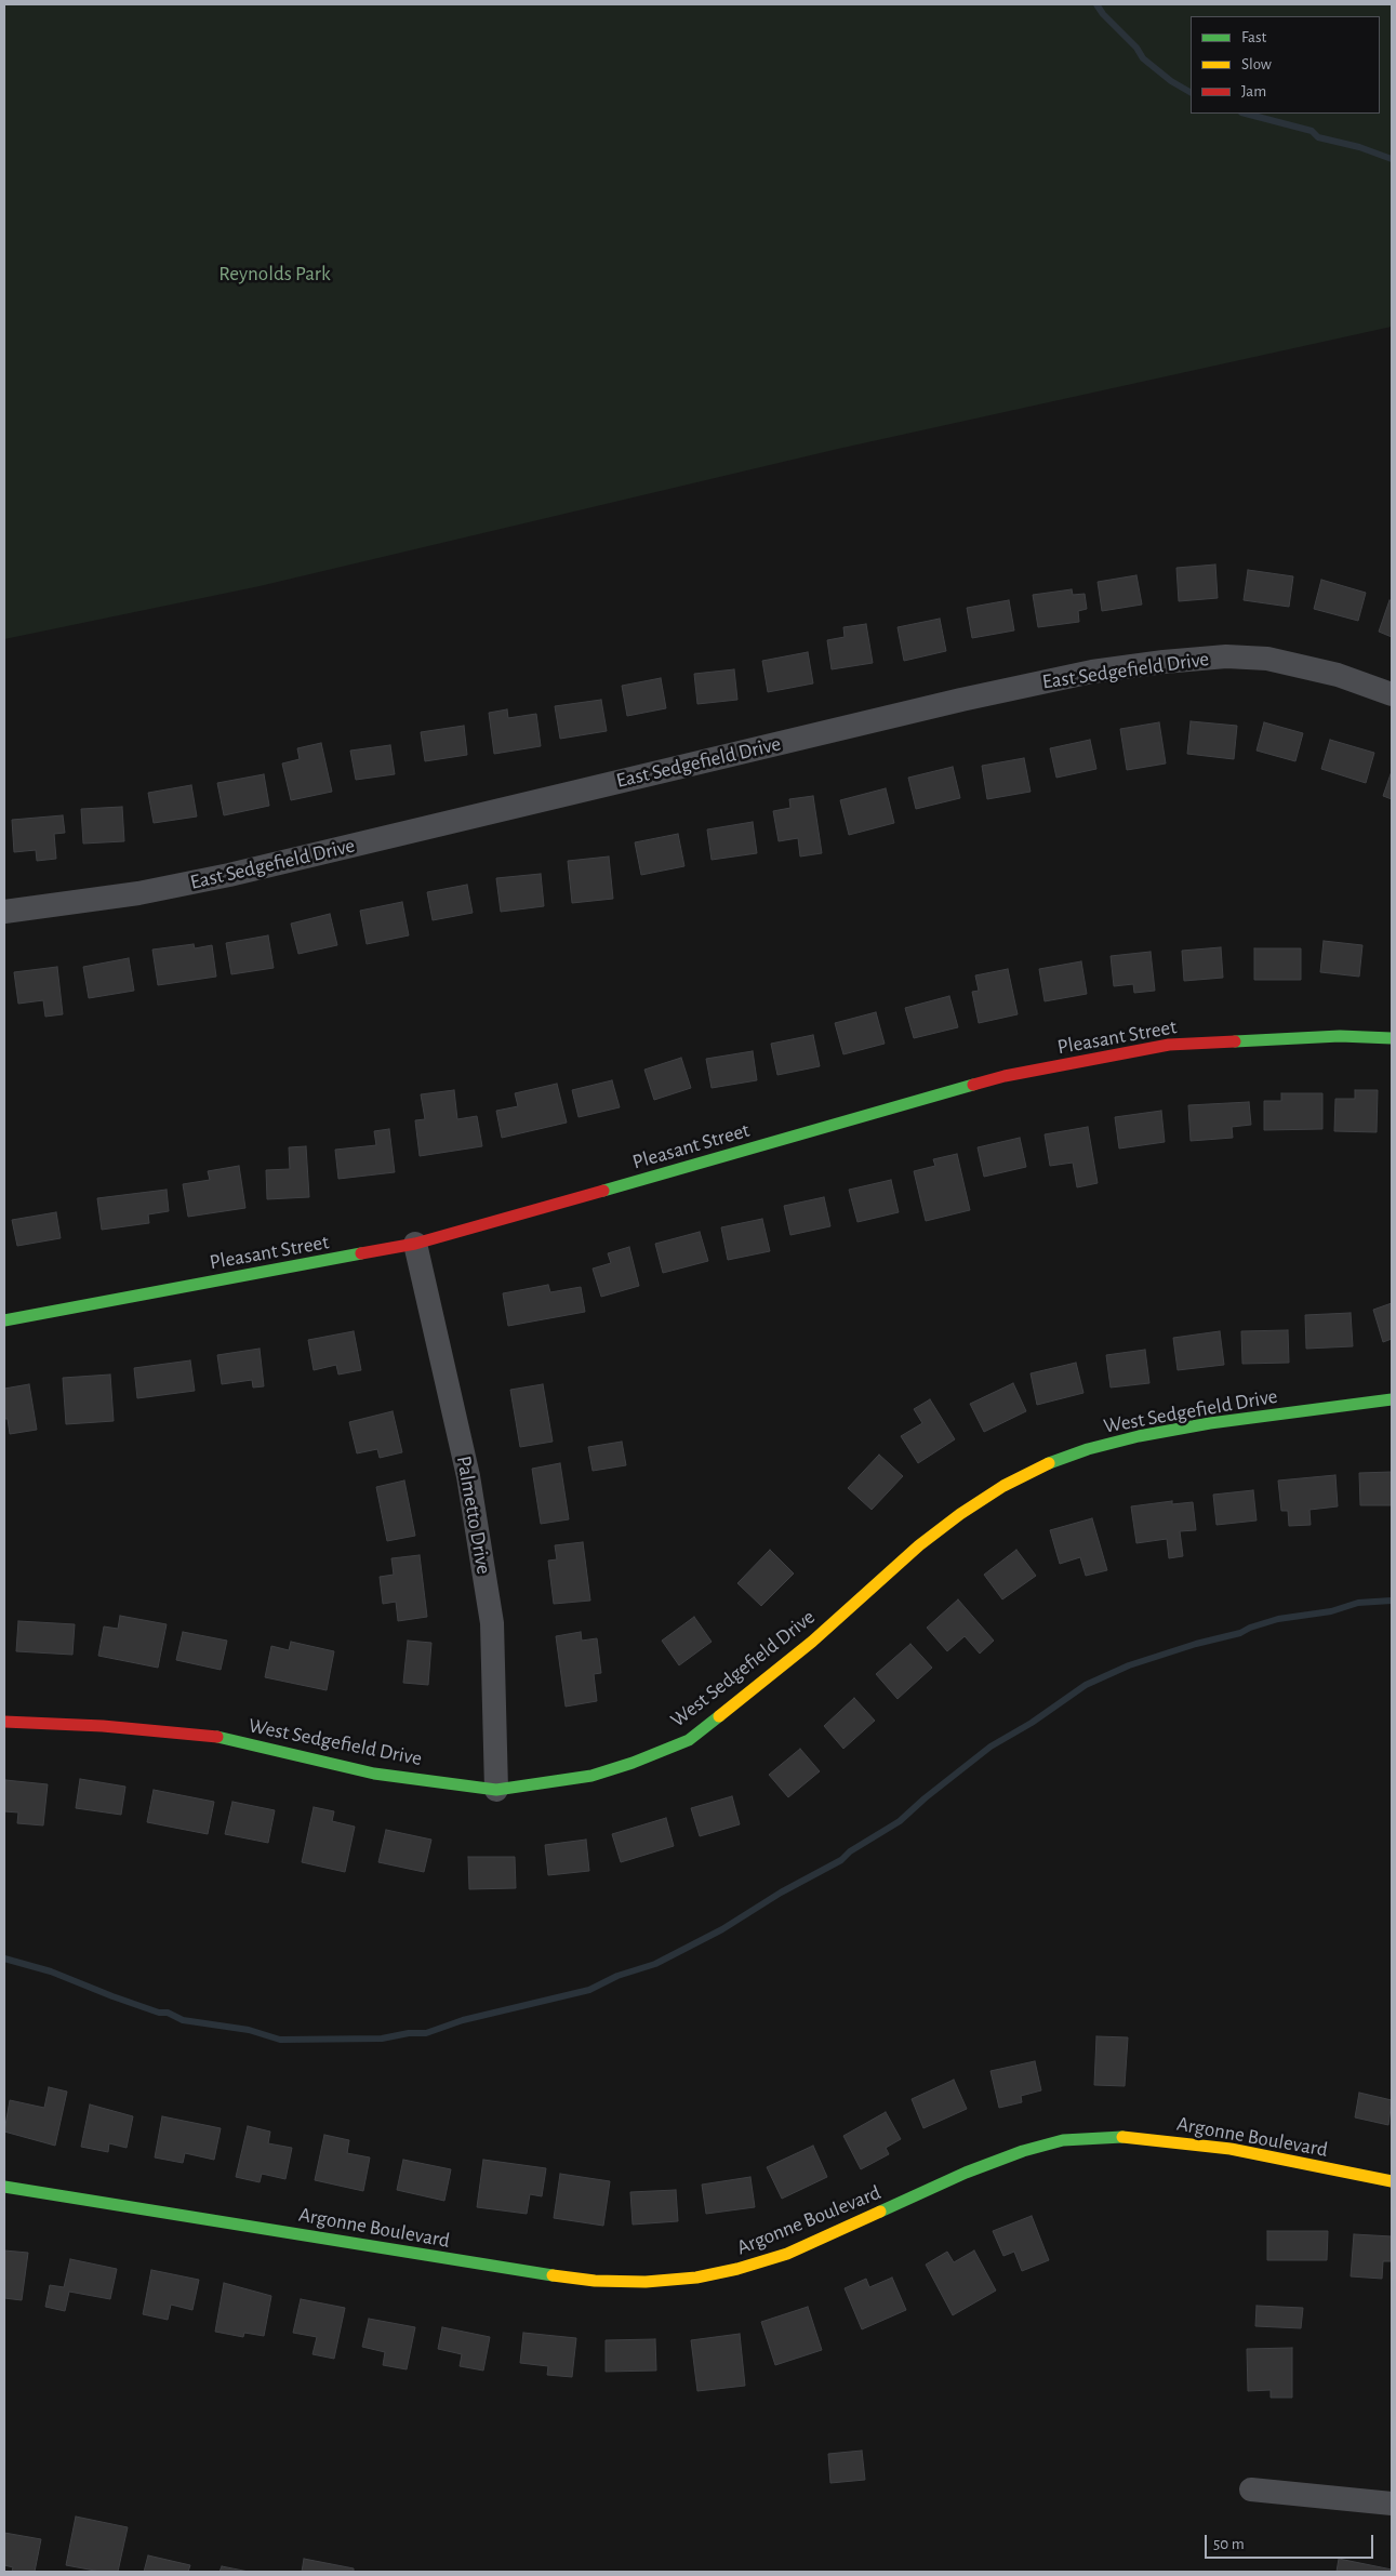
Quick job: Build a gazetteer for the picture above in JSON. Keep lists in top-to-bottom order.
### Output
{
  "streets": {
    "street": [
      "East Sedgefield Drive",
      "Pleasant Street",
      "West Sedgefield Drive",
      "Palmetto Drive",
      "Argonne Boulevard"
    ]
  },
  "crossings": [
    ["Pleasant Street", "Palmetto Drive"],
    ["West Sedgefield Drive", "Palmetto Drive"]
  ],
  "parks": ["Reynolds Park"],
  "legend": ["Fast", "Slow", "Jam"],
  "scale_bar": "50 m"
}
